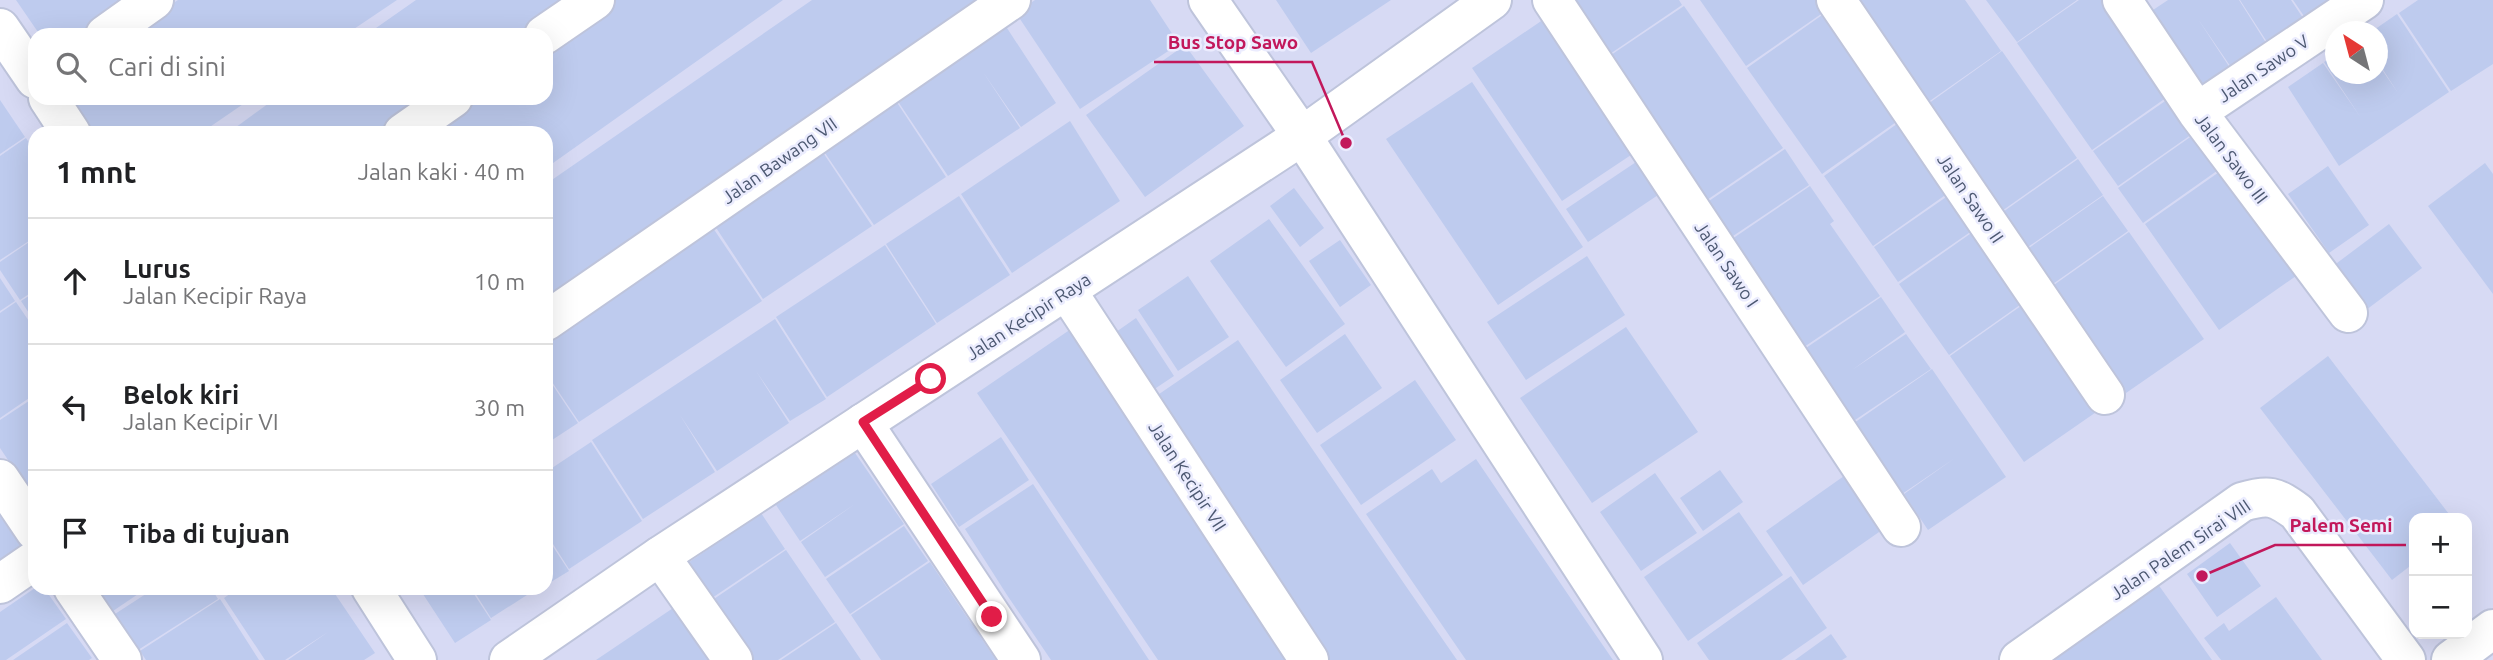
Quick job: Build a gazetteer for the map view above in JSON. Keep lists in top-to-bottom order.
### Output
{
  "streets": {
    "street": [
      "Jalan Sawo V",
      "Jalan Sawo III",
      "Jalan Bawang VII",
      "Jalan Sawo II",
      "Jalan Sawo I",
      "Jalan Kecipir Raya",
      "Jalan Kecipir VII",
      "Jalan Palem Sirai VIII"
    ]
  },
  "crossings": [
    ["Jalan Sawo V", "Jalan Sawo III"],
    ["Jalan Kecipir Raya", "Jalan Kecipir VII"]
  ],
  "places": ["Bus Stop Sawo", "Palem Semi"],
  "north": "top left",
  "page": {
    "search": "Cari di sini",
    "heading": ["1 mnt", "Jalan kaki · 40 m"],
    "list": [
      ["Lurus", "Jalan Kecipir Raya", "10 m"],
      ["Belok kiri", "Jalan Kecipir VI", "30 m"],
      "Tiba di tujuan"
    ],
    "map_buttons": ["+", "−"]
  }
}
